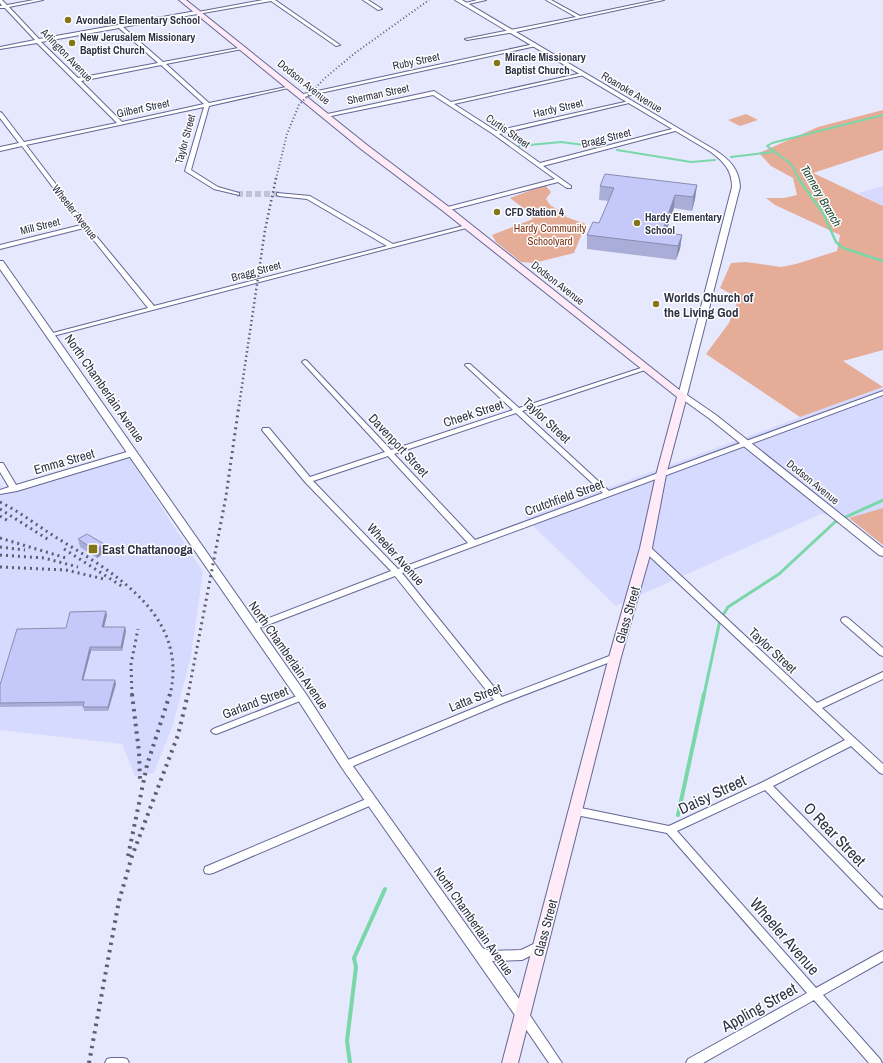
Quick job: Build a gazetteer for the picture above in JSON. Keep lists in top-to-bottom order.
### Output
{
  "streets": {
    "main road": ["Dodson Avenue", "Glass Street"],
    "street": [
      "Arlington Avenue",
      "Ruby Street",
      "Roanoke Avenue",
      "Sherman Street",
      "Gilbert Street",
      "Hardy Street",
      "Curtis Street",
      "Bragg Street",
      "Taylor Street",
      "Wheeler Avenue",
      "Mill Street",
      "North Chamberlain Avenue",
      "Cheek Street",
      "Davenport Street",
      "Emma Street",
      "Crutchfield Street",
      "Latta Street",
      "Garland Street",
      "Daisy Street",
      "O Rear Street",
      "Appling Street"
    ]
  },
  "crossings": [
    ["Arlington Avenue", "Gilbert Street"],
    ["Ruby Street", "Dodson Avenue"],
    ["Ruby Street", "Roanoke Avenue"],
    ["Dodson Avenue", "Sherman Street"],
    ["Dodson Avenue", "Gilbert Street"],
    ["Dodson Avenue", "Bragg Street"],
    ["Dodson Avenue", "Cheek Street"],
    ["Dodson Avenue", "Crutchfield Street"],
    ["Dodson Avenue", "Glass Street"],
    ["Roanoke Avenue", "Hardy Street"],
    ["Roanoke Avenue", "Bragg Street"],
    ["Roanoke Avenue", "Glass Street"],
    ["Sherman Street", "Curtis Street"],
    ["Gilbert Street", "Taylor Street"],
    ["Gilbert Street", "Wheeler Avenue"],
    ["Hardy Street", "Curtis Street"],
    ["Curtis Street", "Bragg Street"],
    ["Bragg Street", "Wheeler Avenue"],
    ["Bragg Street", "North Chamberlain Avenue"],
    ["Taylor Street", "Cheek Street"],
    ["Taylor Street", "Crutchfield Street"],
    ["Taylor Street", "Glass Street"],
    ["Taylor Street", "Daisy Street"],
    ["Wheeler Avenue", "Mill Street"],
    ["Wheeler Avenue", "Cheek Street"],
    ["Wheeler Avenue", "Crutchfield Street"],
    ["Wheeler Avenue", "Latta Street"],
    ["Wheeler Avenue", "Daisy Street"],
    ["Wheeler Avenue", "Appling Street"],
    ["North Chamberlain Avenue", "Emma Street"],
    ["North Chamberlain Avenue", "Crutchfield Street"],
    ["North Chamberlain Avenue", "Glass Street"],
    ["North Chamberlain Avenue", "Latta Street"],
    ["North Chamberlain Avenue", "Garland Street"],
    ["Cheek Street", "Davenport Street"],
    ["Davenport Street", "Crutchfield Street"],
    ["Crutchfield Street", "Glass Street"],
    ["Glass Street", "Latta Street"],
    ["Glass Street", "Daisy Street"],
    ["Daisy Street", "O Rear Street"]
  ],
  "water": ["Tannery Branch"],
  "parks": ["Hardy Community Schoolyard"],
  "places": {
    "other": [
      "Avondale Elementary School",
      "New Jerusalem Missionary Baptist Church",
      "Miracle Missionary Baptist Church",
      "CFD Station 4",
      "Hardy Elementary School",
      "Worlds Church of the Living God"
    ],
    "transit": ["East Chattanooga"]
  }
}
